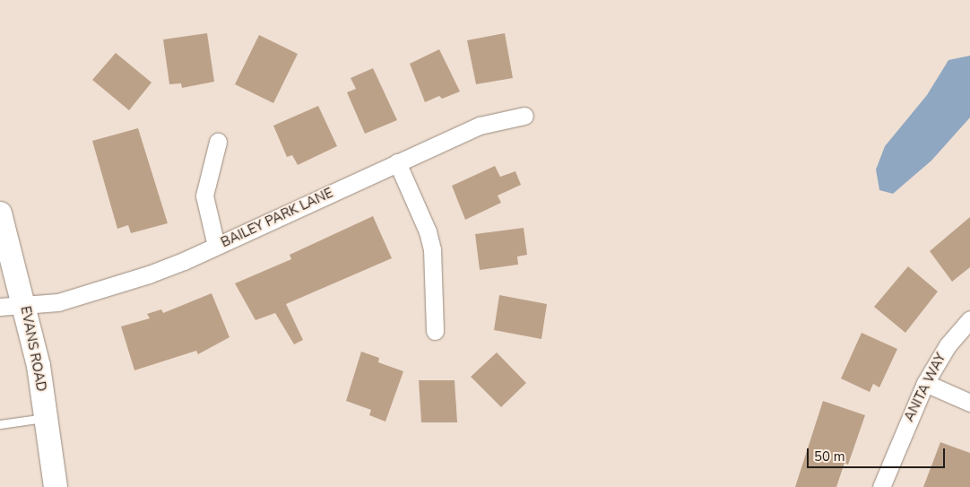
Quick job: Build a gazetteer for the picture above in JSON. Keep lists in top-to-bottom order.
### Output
{
  "streets": {
    "main road": ["EVANS ROAD"],
    "street": ["BAILEY PARK LANE", "ANITA WAY"]
  },
  "crossings": [
    ["BAILEY PARK LANE", "EVANS ROAD"]
  ],
  "scale_bar": "50 m"
}
